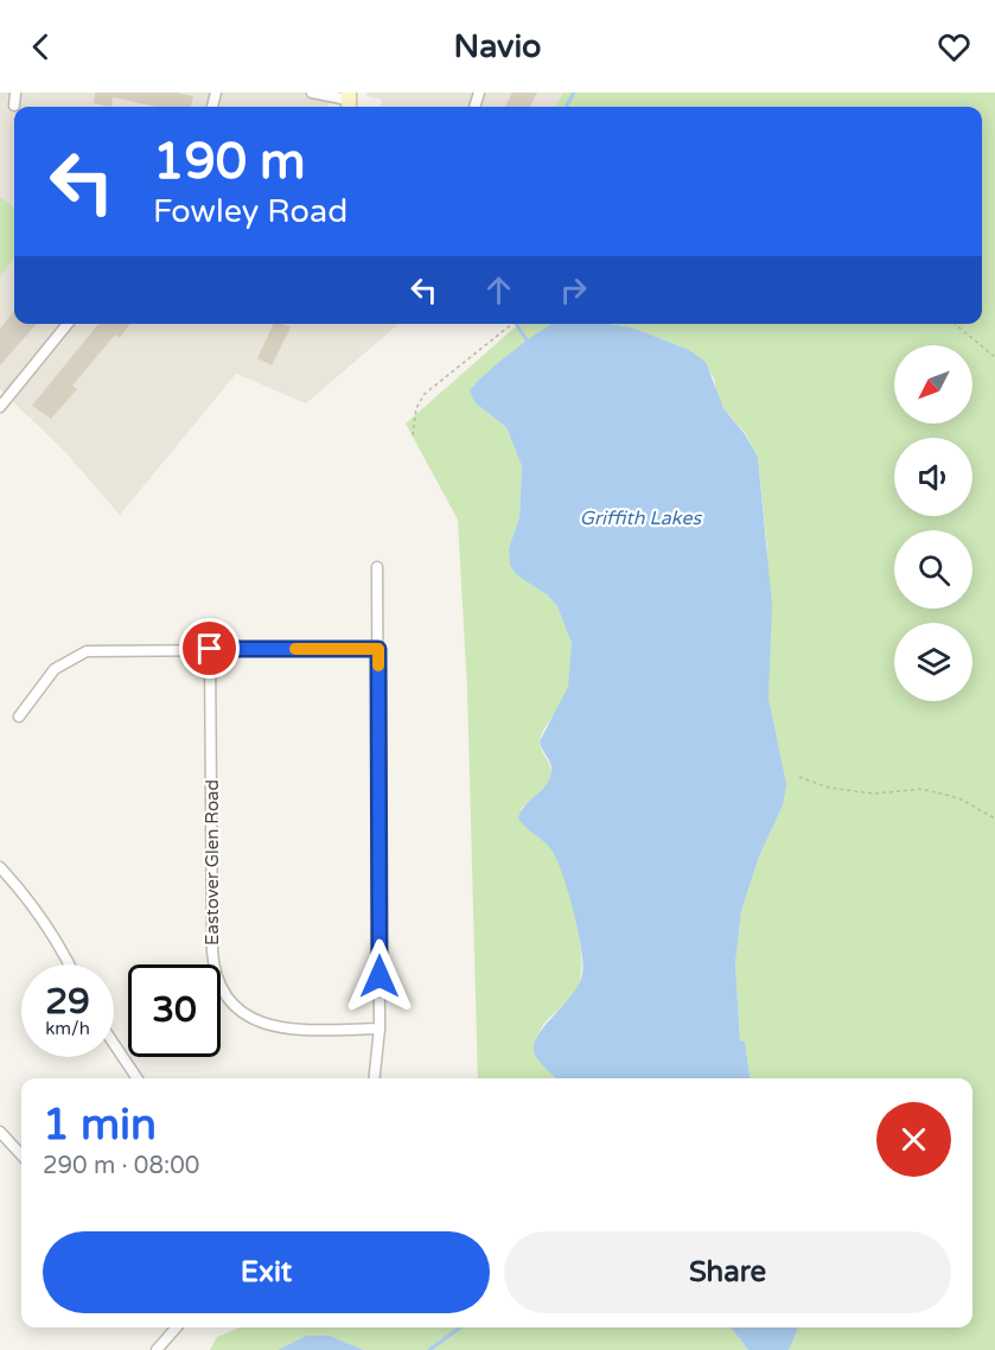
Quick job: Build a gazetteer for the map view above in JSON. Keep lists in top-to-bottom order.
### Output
{
  "streets": {
    "street": ["Eastover Glen Road"]
  },
  "water": ["Griffith Lakes"],
  "north": "bottom left",
  "page": {
    "header": "Navio",
    "turn": ["190 m", "Fowley Road"],
    "speed": "29 km/h",
    "limit": "30",
    "heading": ["1 min", "290 m · 08:00"],
    "buttons": ["Exit", "Share"]
  }
}
